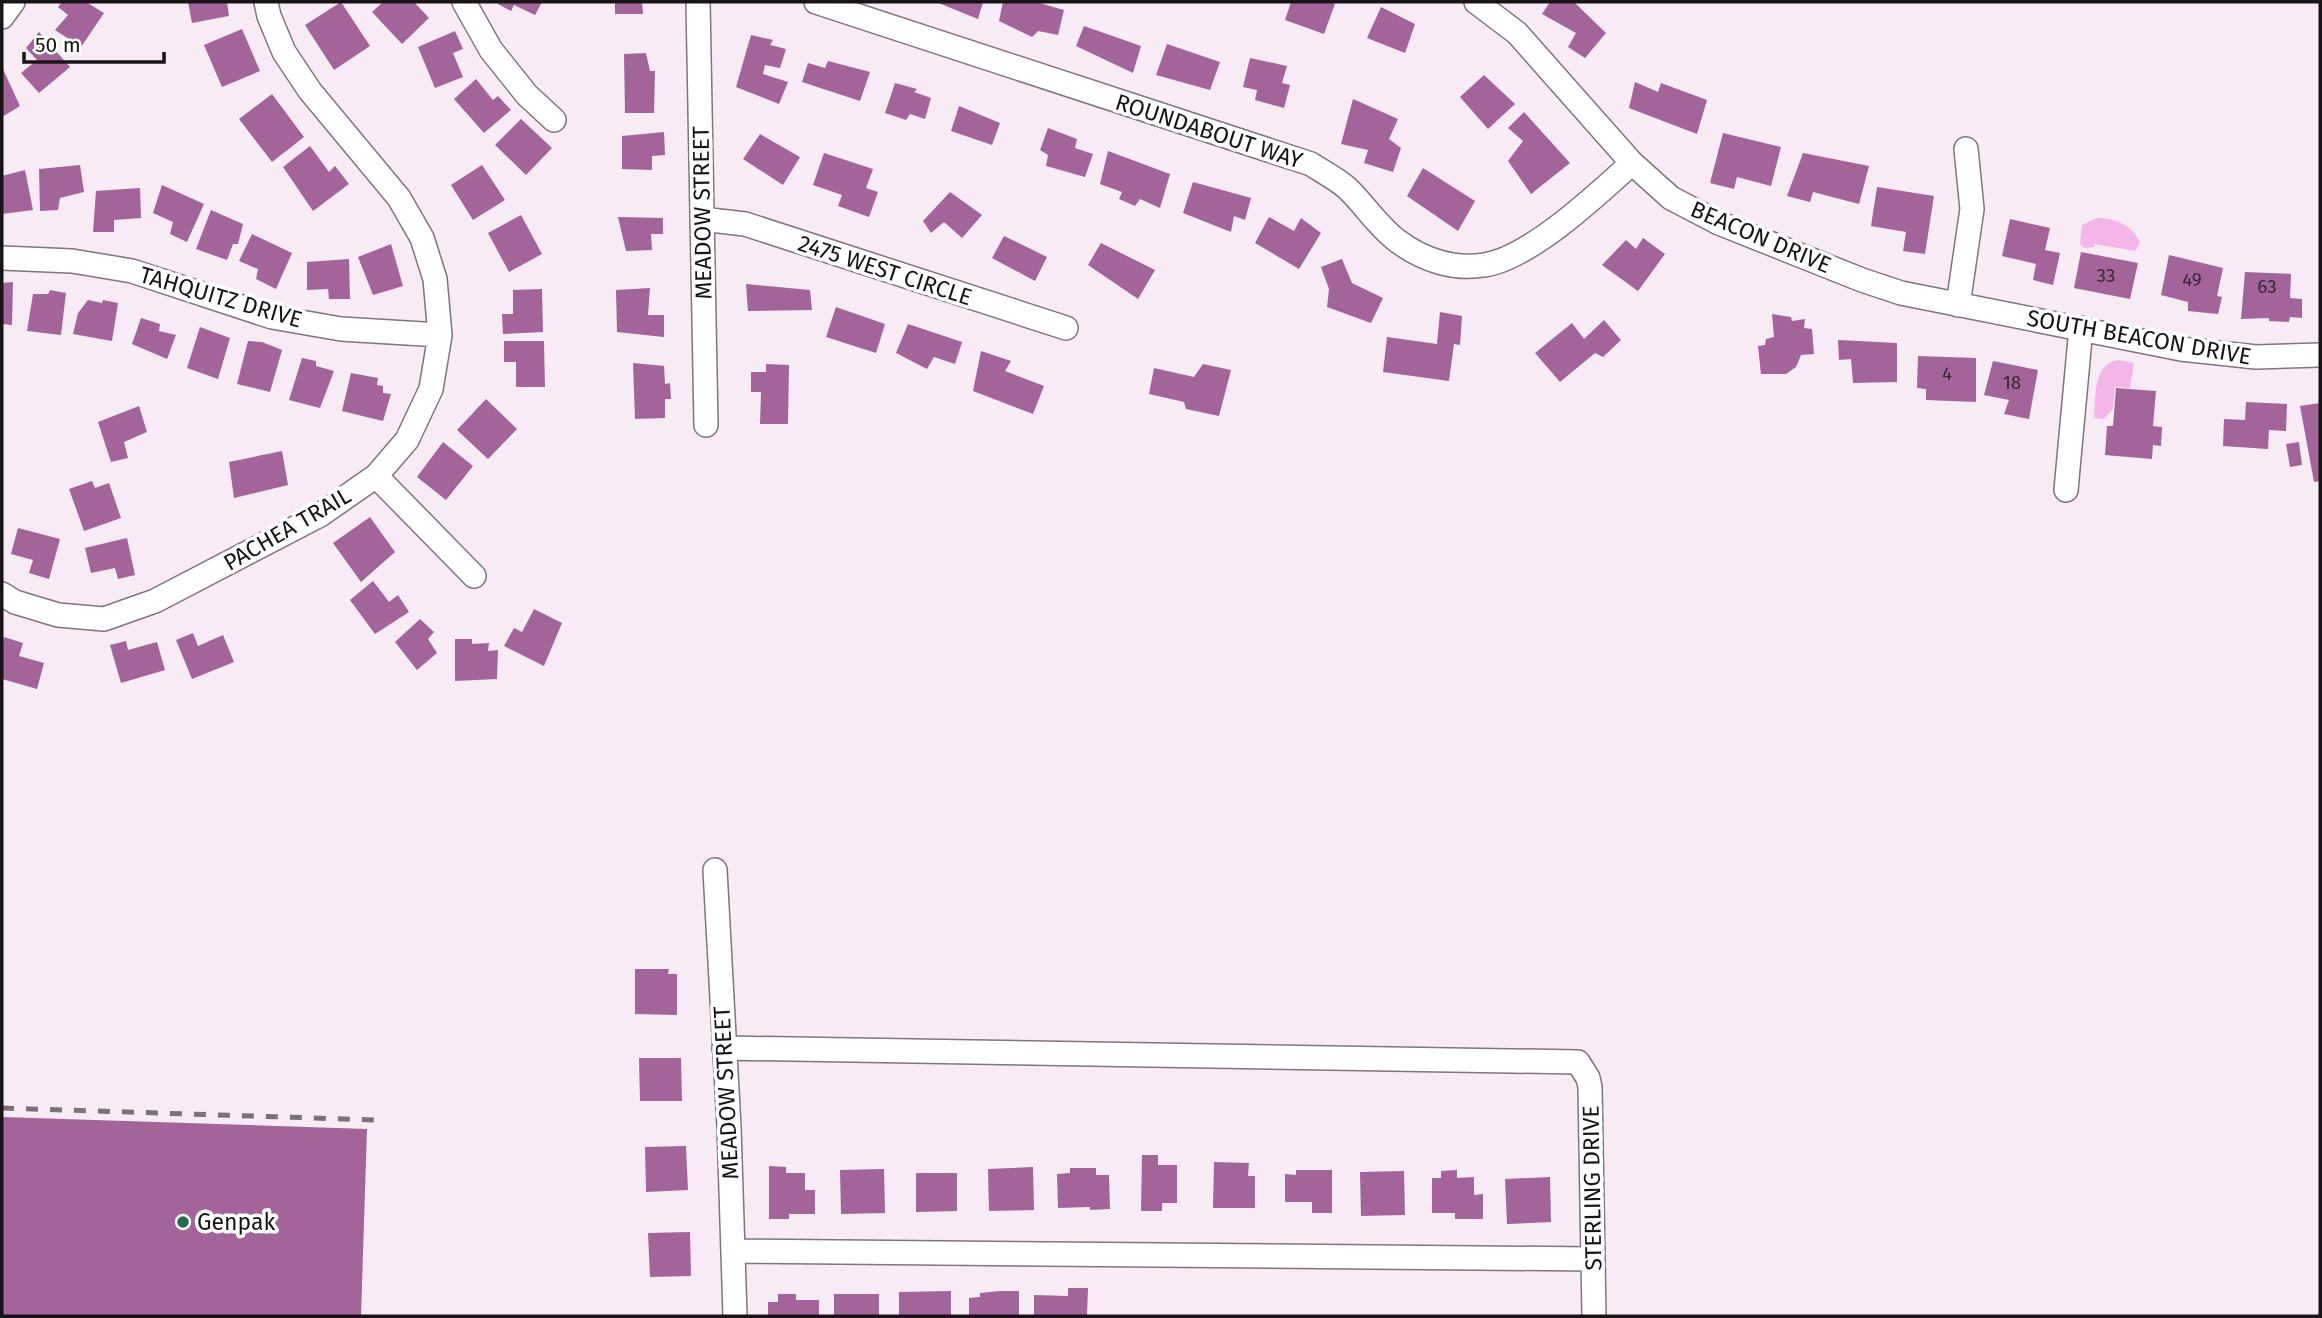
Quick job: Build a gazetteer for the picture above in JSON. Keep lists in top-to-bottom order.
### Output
{
  "streets": {
    "street": [
      "ROUNDABOUT WAY",
      "MEADOW STREET",
      "BEACON DRIVE",
      "2475 WEST CIRCLE",
      "TAHQUITZ DRIVE",
      "SOUTH BEACON DRIVE",
      "PACHEA TRAIL",
      "STERLING DRIVE"
    ]
  },
  "crossings": [
    ["ROUNDABOUT WAY", "BEACON DRIVE"],
    ["MEADOW STREET", "2475 WEST CIRCLE"],
    ["MEADOW STREET", "STERLING DRIVE"],
    ["BEACON DRIVE", "SOUTH BEACON DRIVE"],
    ["TAHQUITZ DRIVE", "PACHEA TRAIL"]
  ],
  "places": ["Genpak"],
  "house_numbers": [
    "33",
    "49",
    "63",
    "4",
    "18"
  ],
  "scale_bar": "50 m"
}
